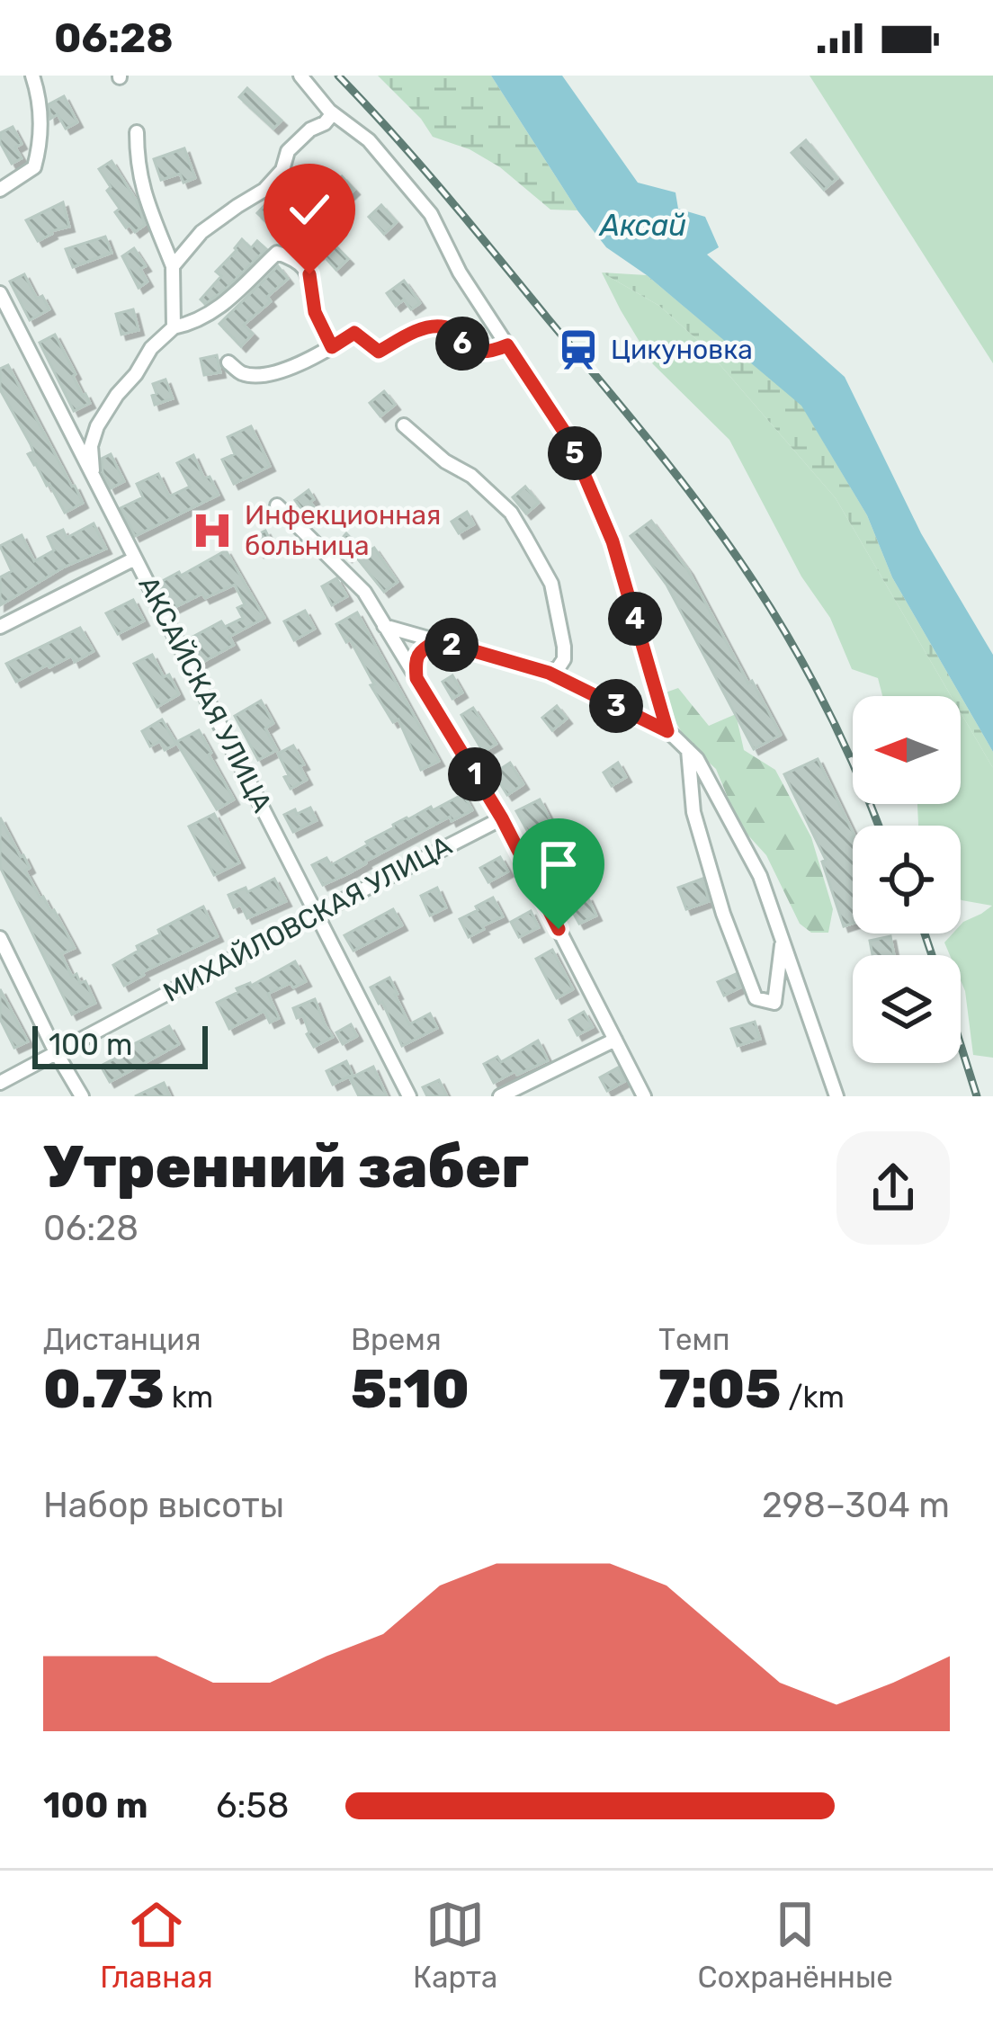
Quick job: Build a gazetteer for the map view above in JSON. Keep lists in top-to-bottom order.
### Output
{
  "streets": {
    "street": ["АКСАЙСКАЯ УЛИЦА", "МИХАЙЛОВСКАЯ УЛИЦА"]
  },
  "crossings": [
    ["АКСАЙСКАЯ УЛИЦА", "МИХАЙЛОВСКАЯ УЛИЦА"]
  ],
  "water": ["Аксай"],
  "places": {
    "station": ["Цикуновка"],
    "hospital": ["Инфекционная больница"]
  },
  "scale_bar": "100 m",
  "north": "left",
  "page": {
    "status": "06:28",
    "pins": [
      "6",
      "5",
      "4",
      "2",
      "3",
      "1"
    ],
    "scale": "100 m",
    "heading": ["Утренний забег", "06:28"],
    "stats": [
      ["Дистанция", "0.73 km"],
      ["Время", "5:10"],
      ["Темп", "7:05 /km"]
    ],
    "chart": ["Набор высоты", "298–304 m"],
    "list": [
      {
        "name": "100 m",
        "note": "6:58"
      }
    ],
    "tabs": ["Главная", "Карта", "Сохранённые"]
  }
}
